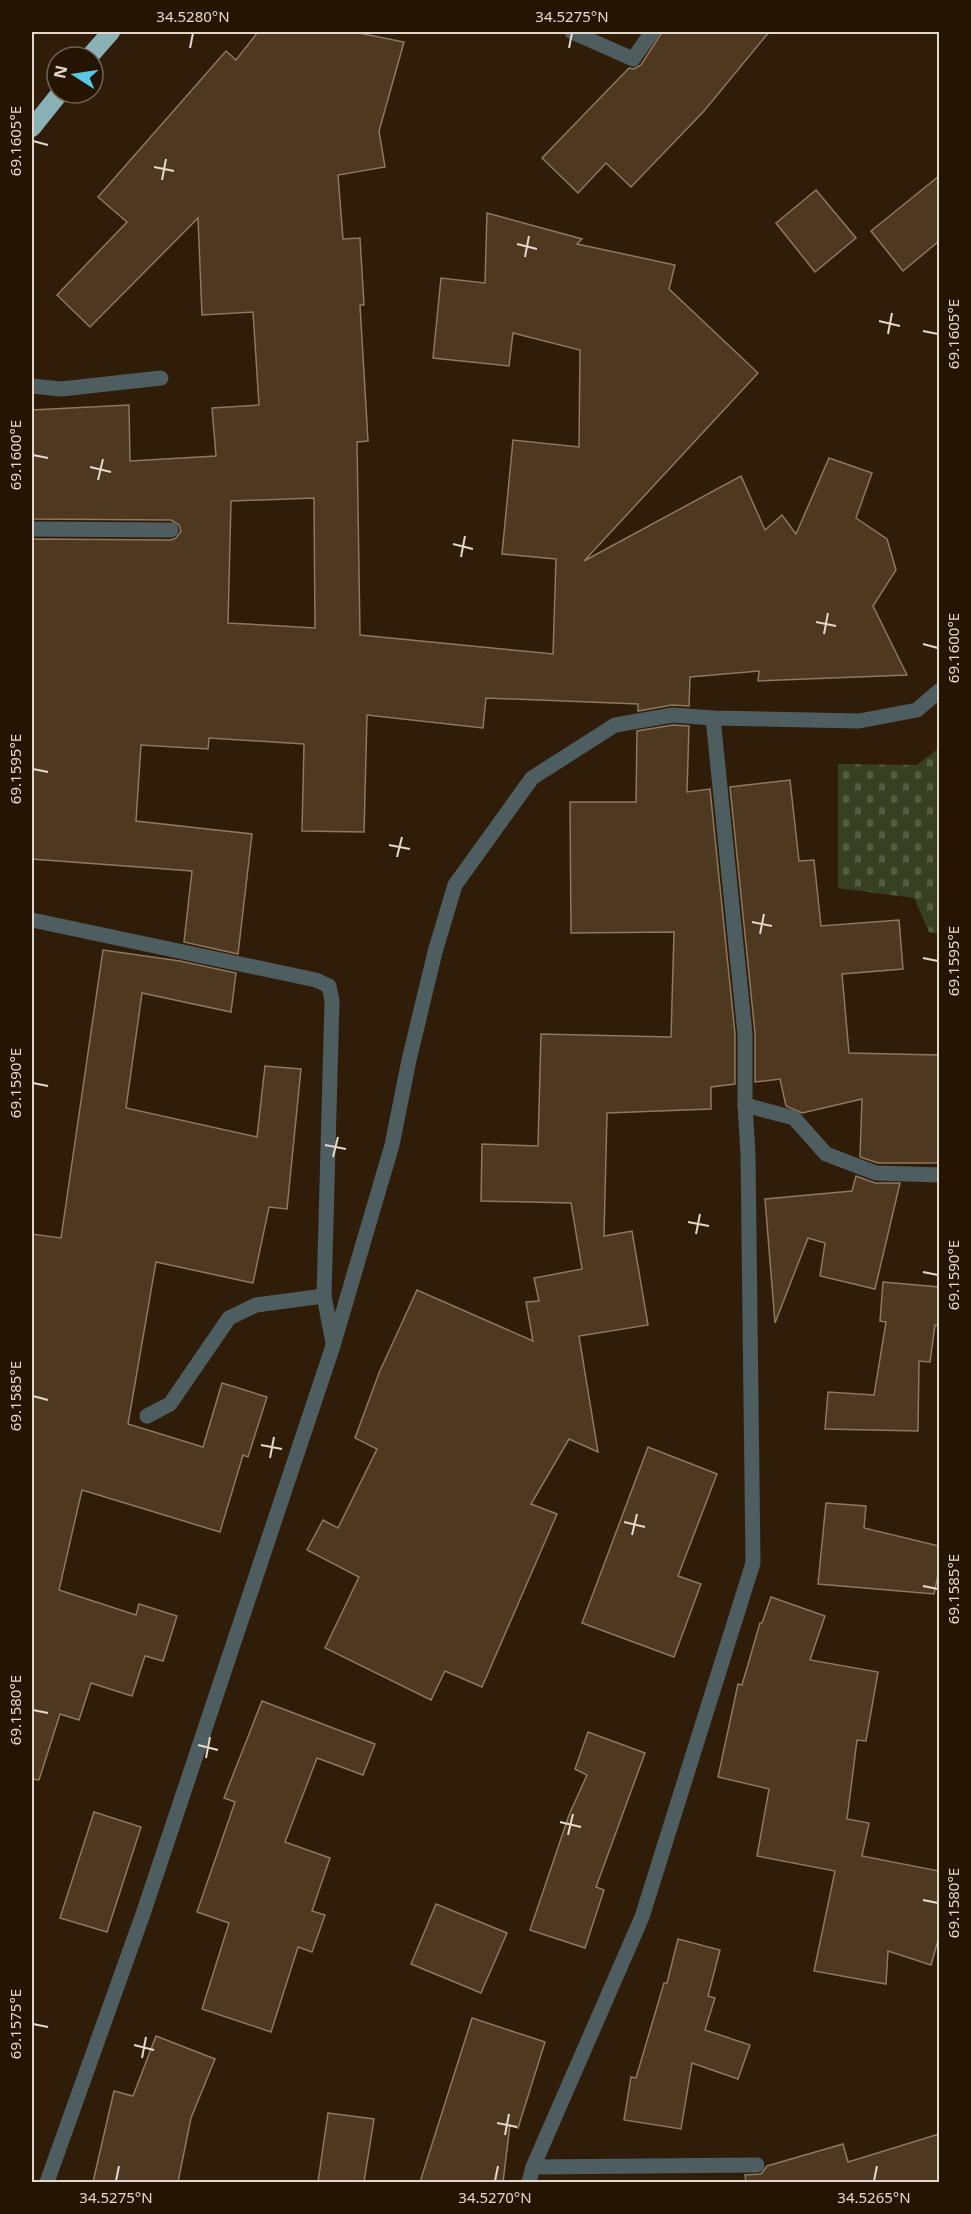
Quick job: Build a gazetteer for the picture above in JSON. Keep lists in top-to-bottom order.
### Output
{
  "north": "left",
  "coordinates": [
    "34.5280°N",
    "34.5275°N",
    "69.1605°E",
    "69.1600°E",
    "69.1595°E",
    "69.1590°E",
    "69.1585°E",
    "69.1580°E",
    "69.1575°E",
    "34.5270°N",
    "34.5265°N"
  ]
}
